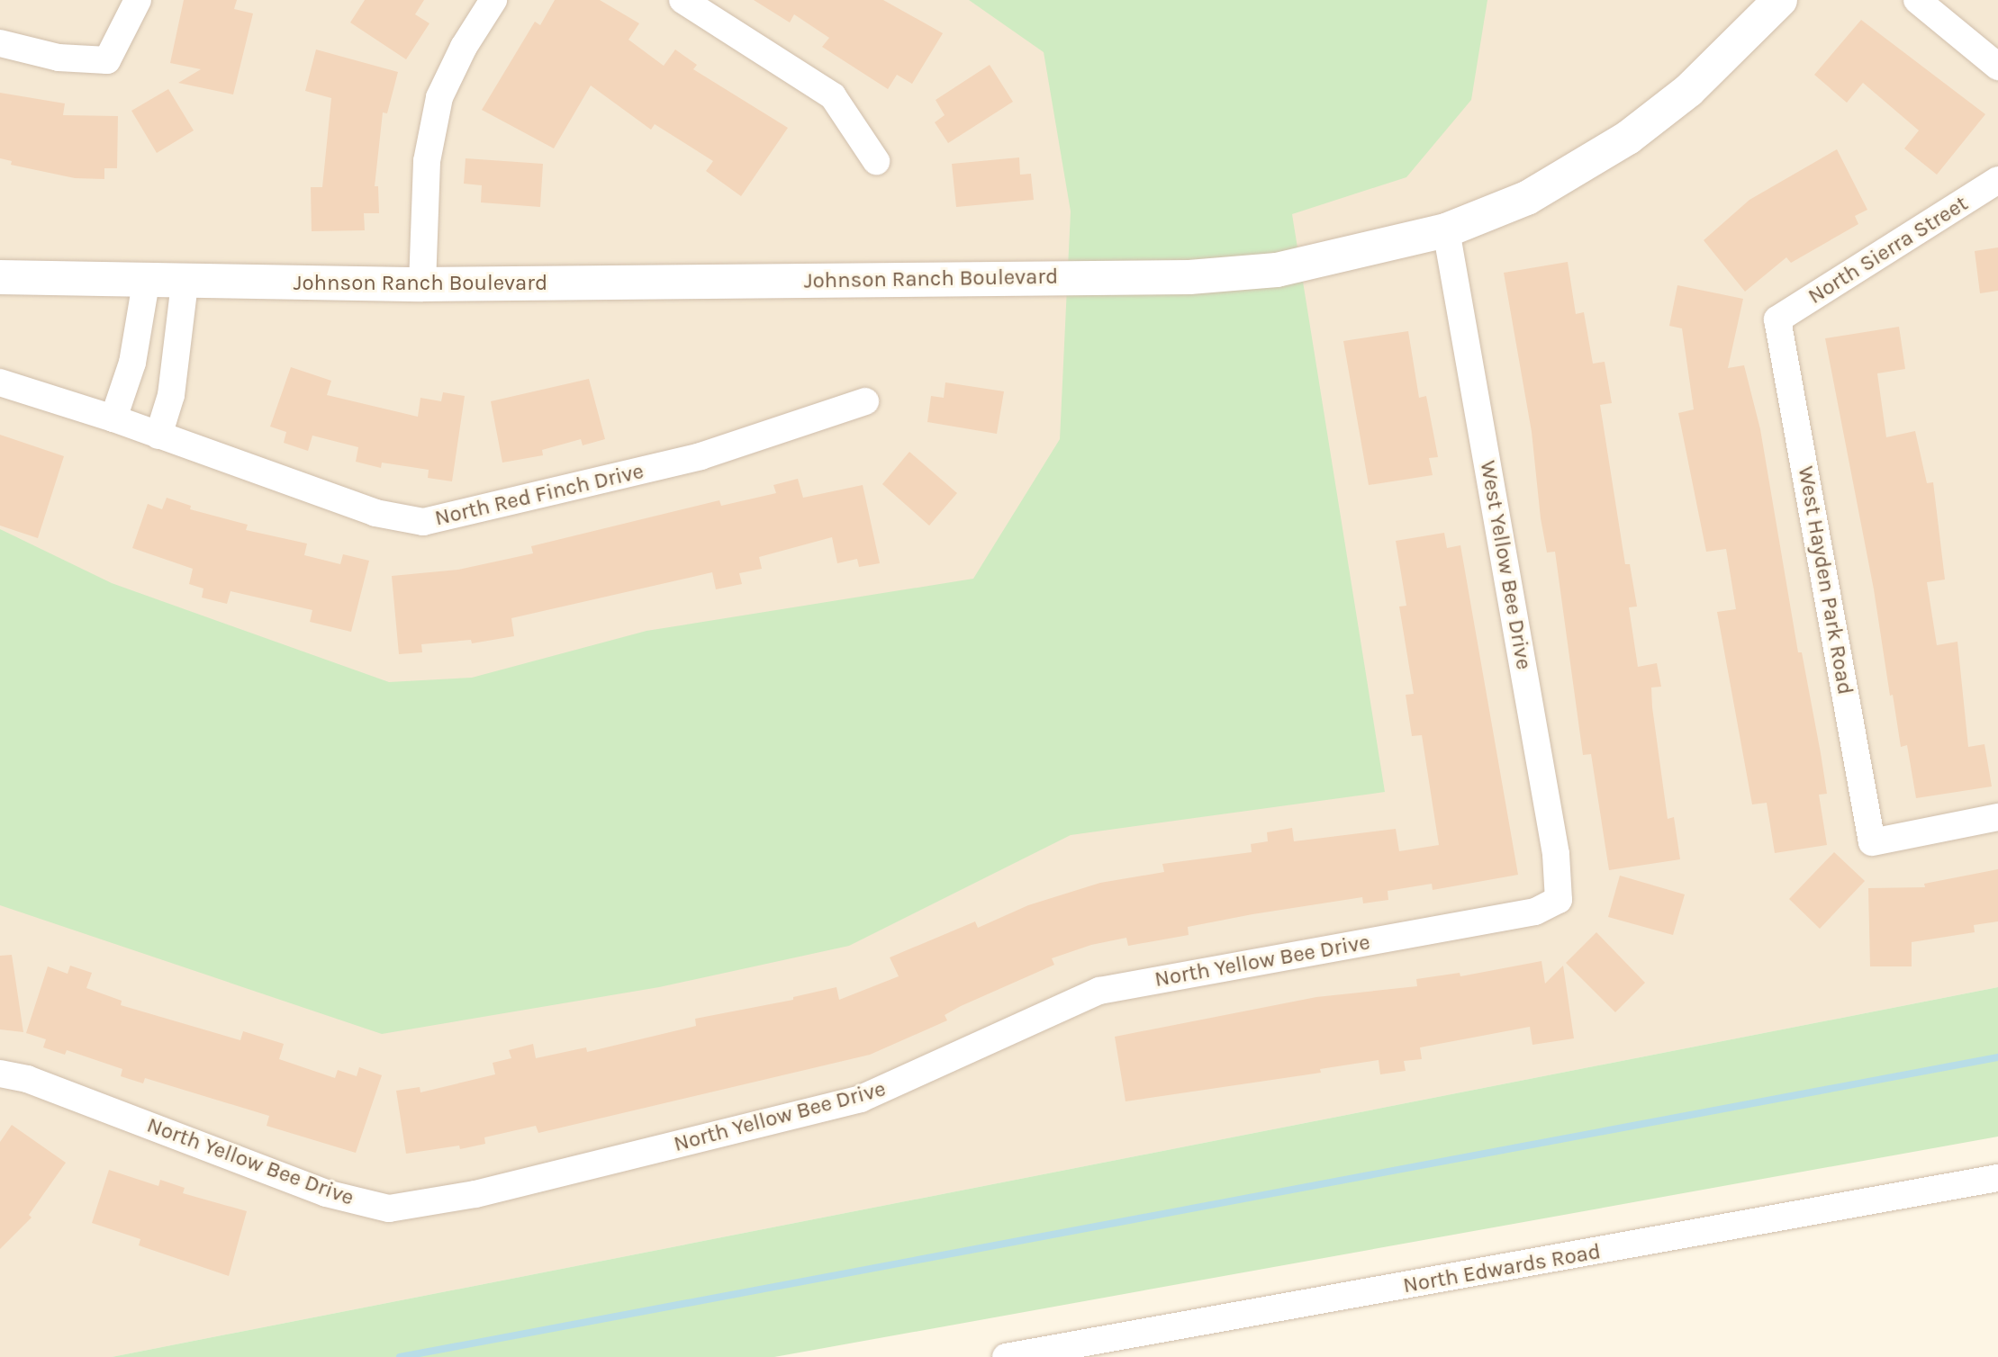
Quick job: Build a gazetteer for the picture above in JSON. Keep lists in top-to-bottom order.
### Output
{
  "streets": {
    "street": [
      "North Sierra Street",
      "Johnson Ranch Boulevard",
      "North Red Finch Drive",
      "West Yellow Bee Drive",
      "West Hayden Park Road",
      "North Yellow Bee Drive",
      "North Edwards Road"
    ]
  },
  "crossings": [
    ["North Sierra Street", "West Hayden Park Road"],
    ["Johnson Ranch Boulevard", "West Yellow Bee Drive"],
    ["West Yellow Bee Drive", "North Yellow Bee Drive"]
  ]
}
